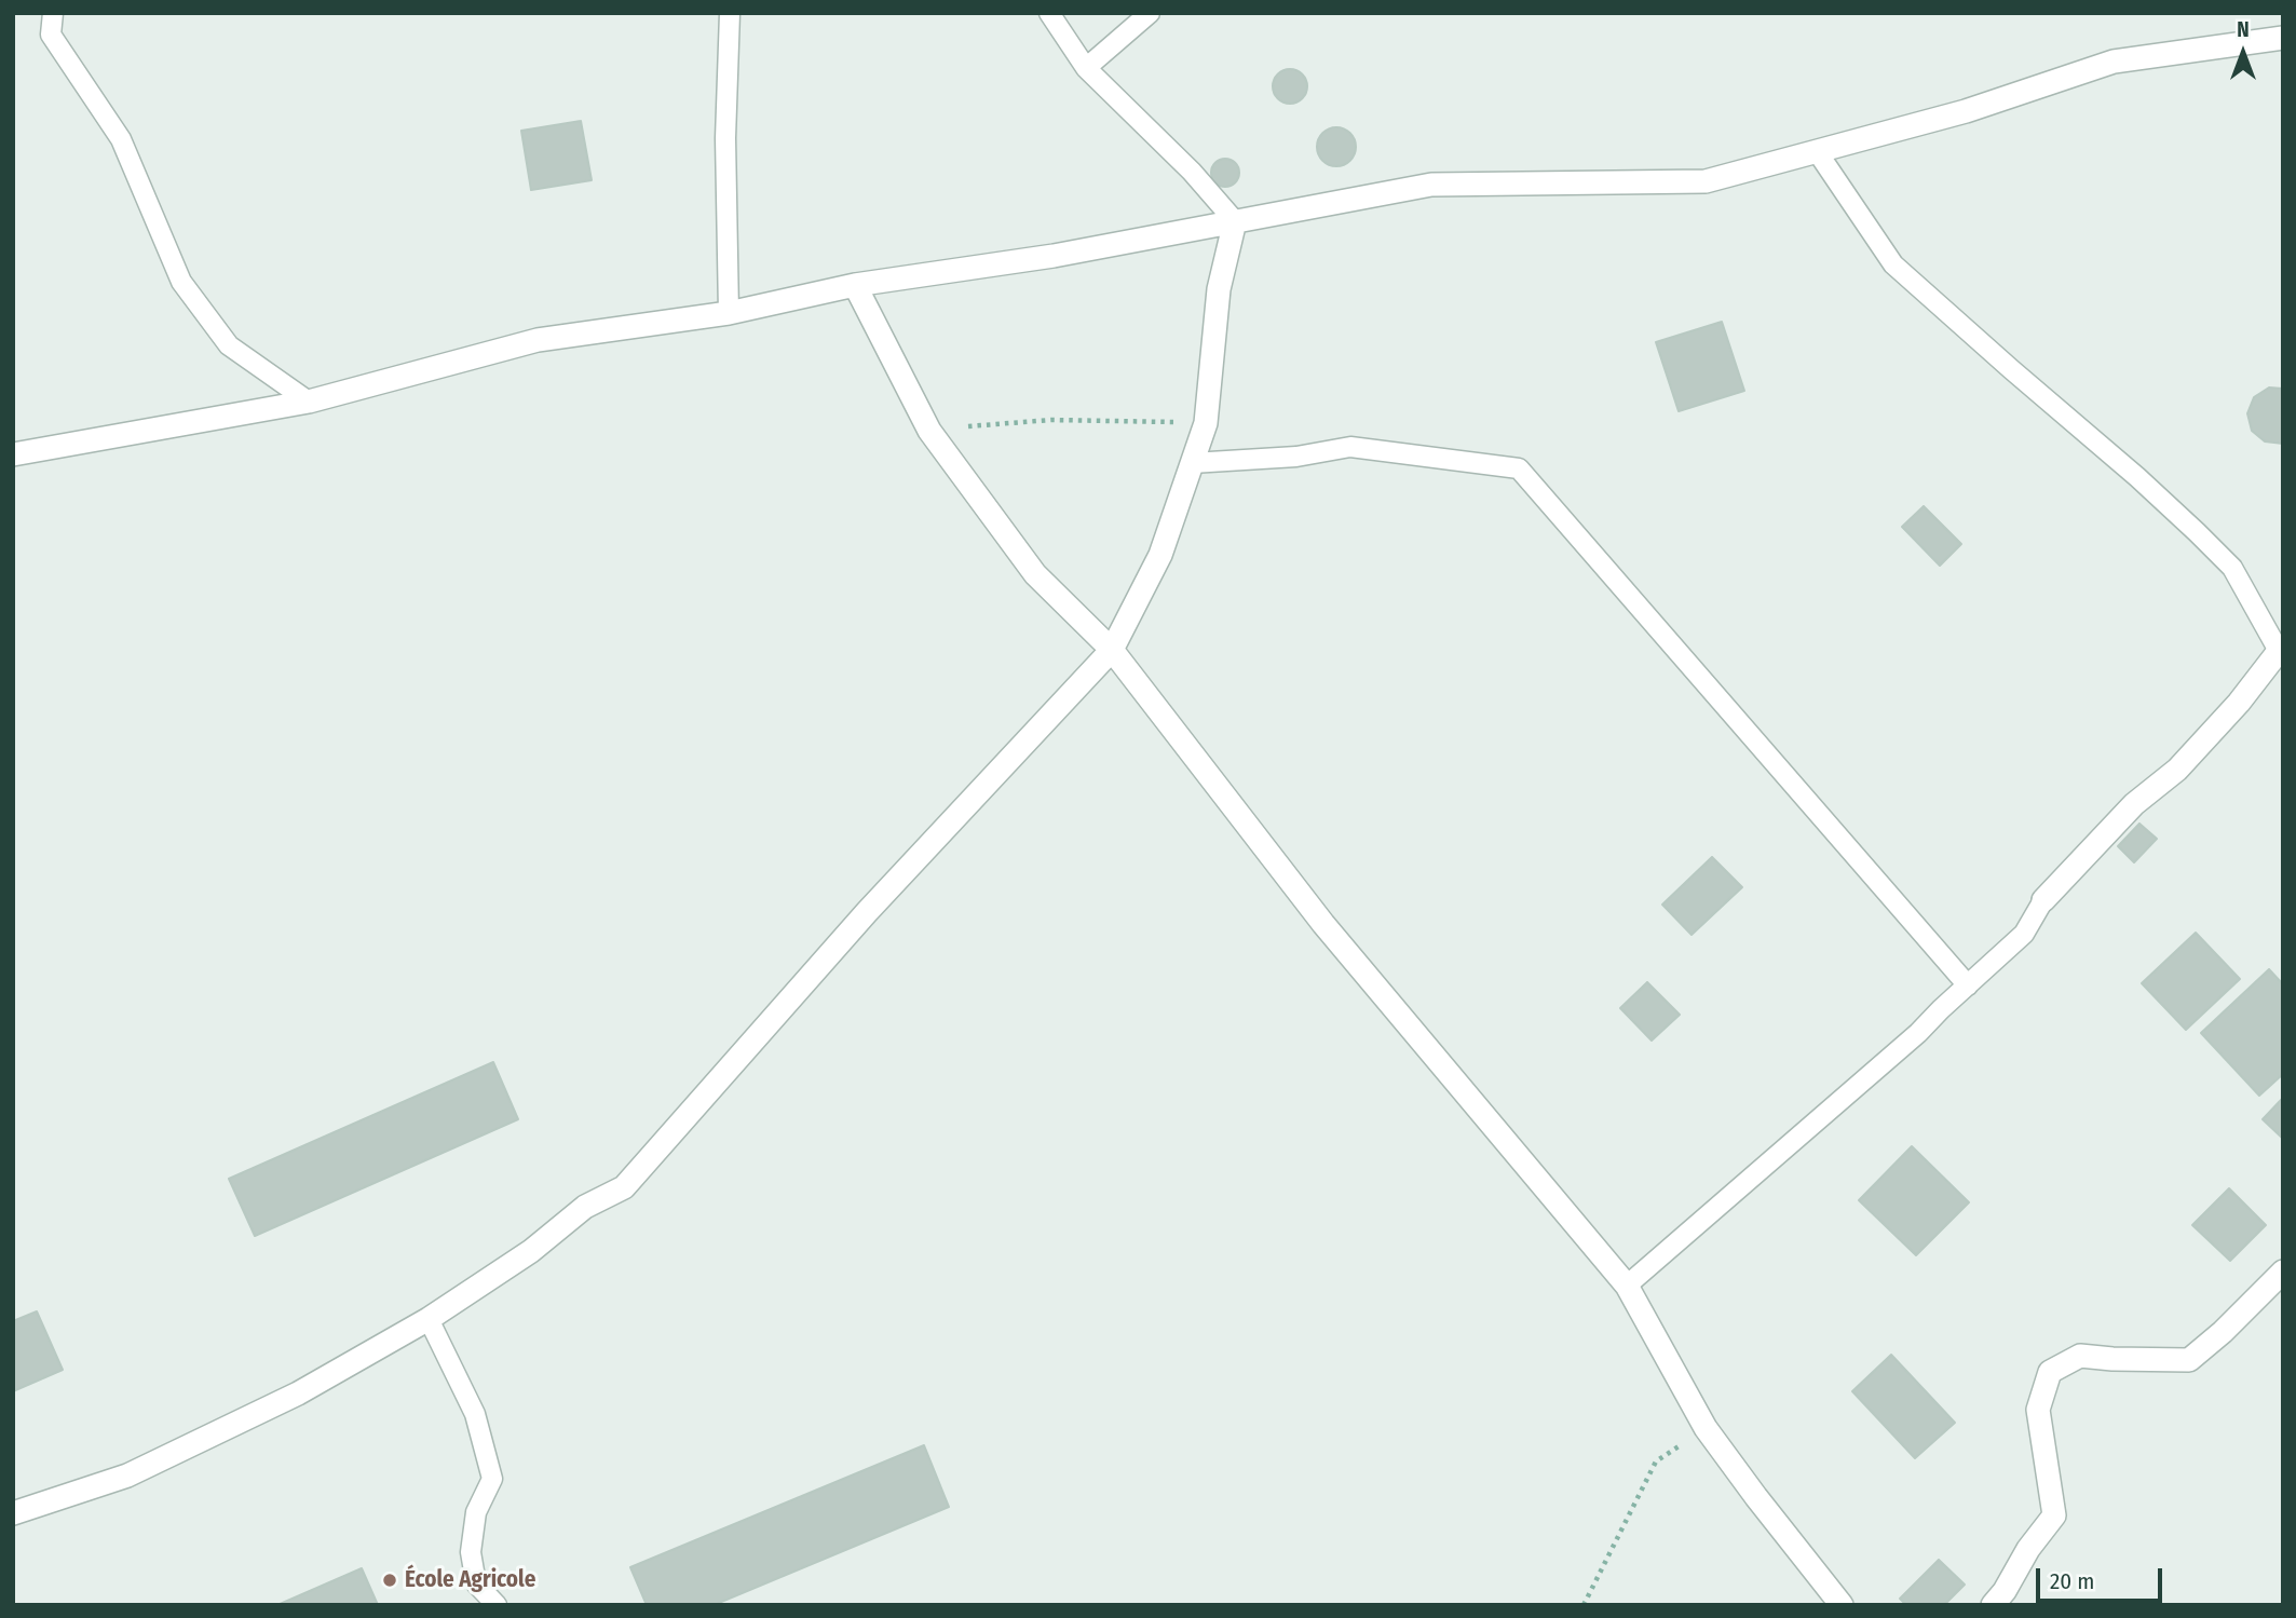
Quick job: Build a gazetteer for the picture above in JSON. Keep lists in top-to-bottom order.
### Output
{
  "places": ["École Agricole"],
  "scale_bar": "20 m",
  "north": "top"
}
